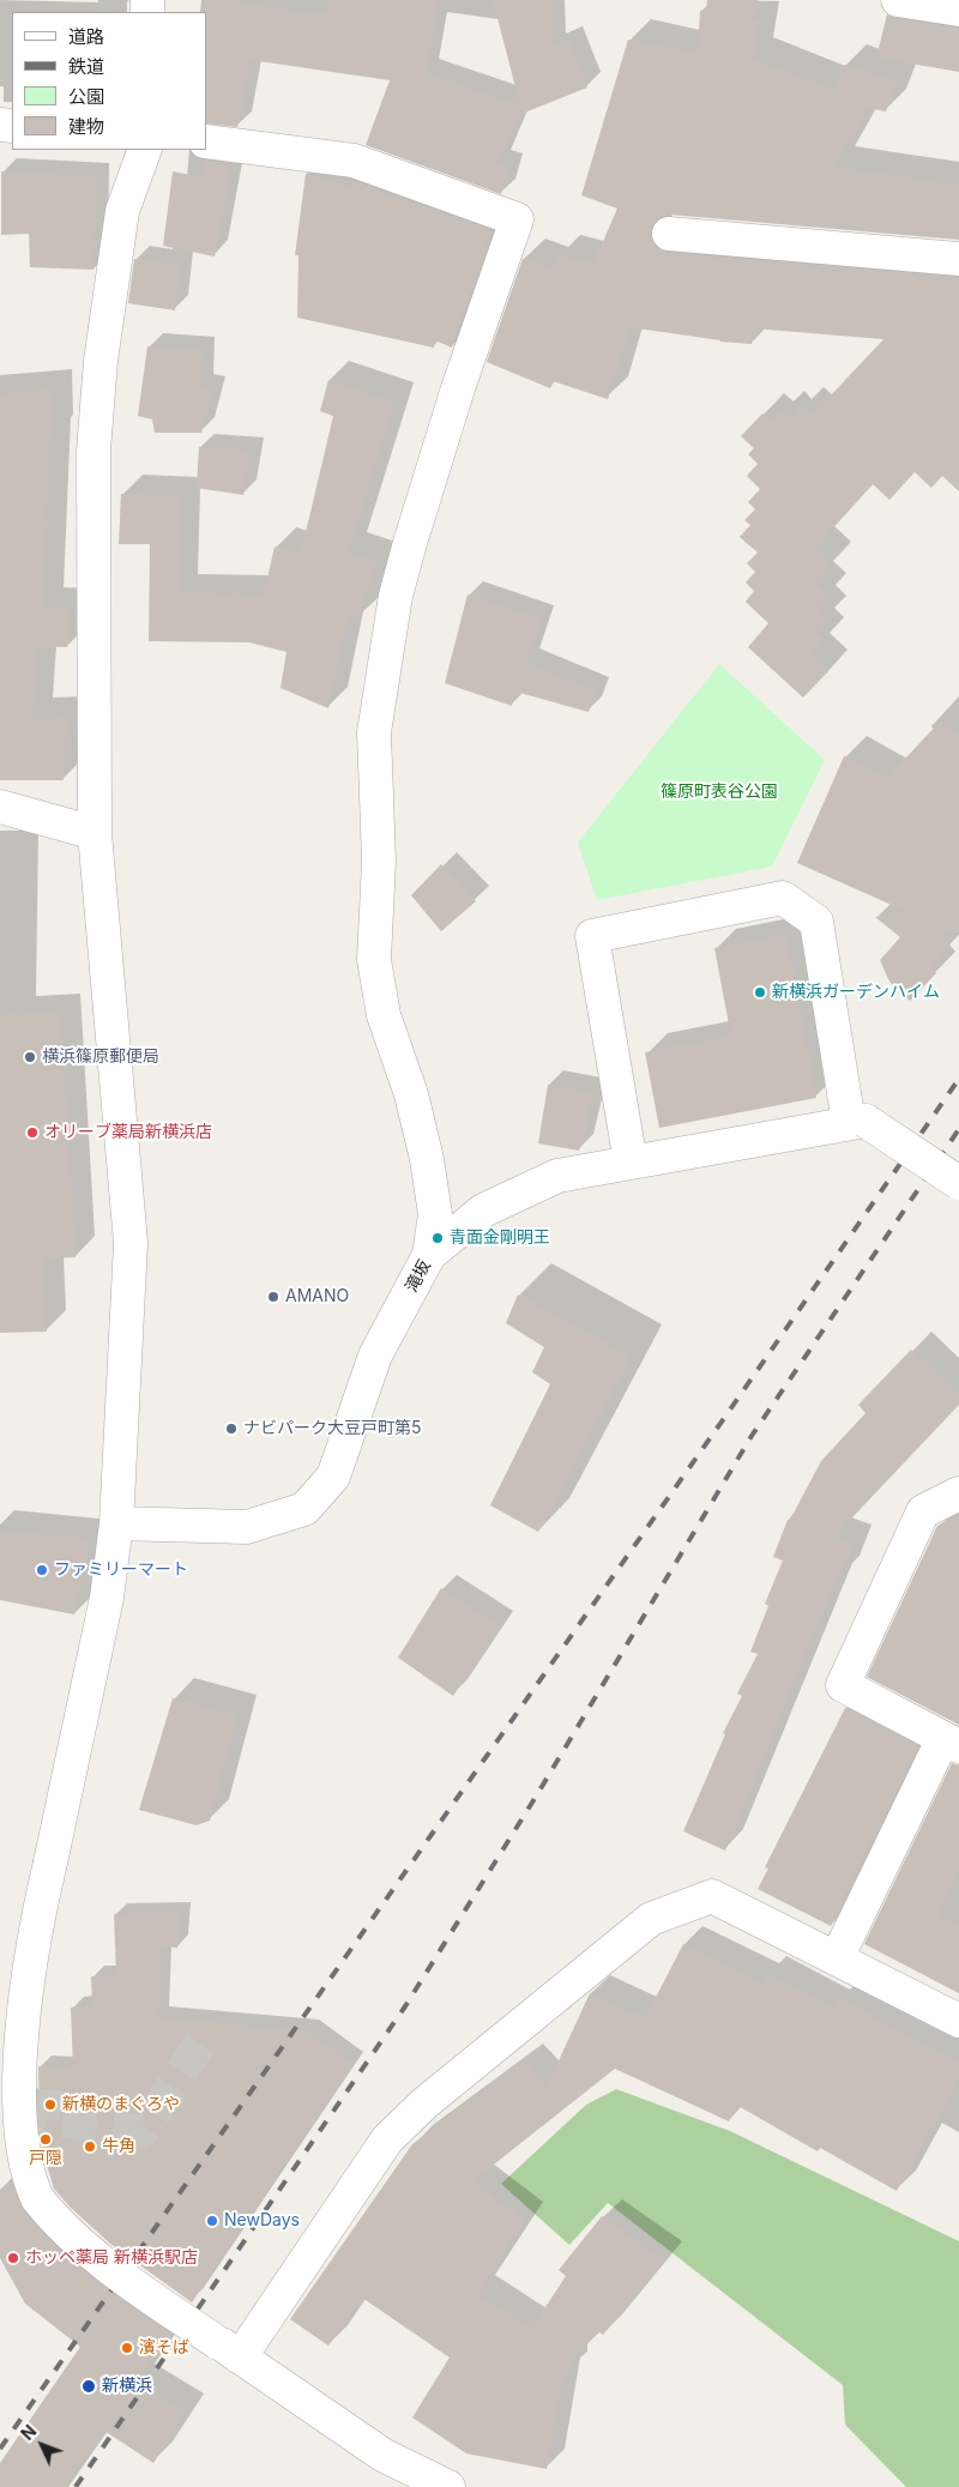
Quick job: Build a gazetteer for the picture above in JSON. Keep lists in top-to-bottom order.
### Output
{
  "streets": {
    "street": ["滝坂"]
  },
  "parks": ["篠原町表谷公園"],
  "places": [
    "新横浜ガーデンハイム",
    "横浜篠原郵便局",
    "オリーブ薬局新横浜店",
    "青面金剛明王",
    "AMANO",
    "ナビパーク大豆戸町第5",
    "ファミリーマート",
    "新横のまぐろや",
    "戸隠",
    "牛角",
    "NewDays",
    "ホッペ薬局 新横浜駅店",
    "濱そば",
    "新横浜"
  ],
  "legend": [
    "道路",
    "鉄道",
    "公園",
    "建物"
  ],
  "north": "top left"
}
